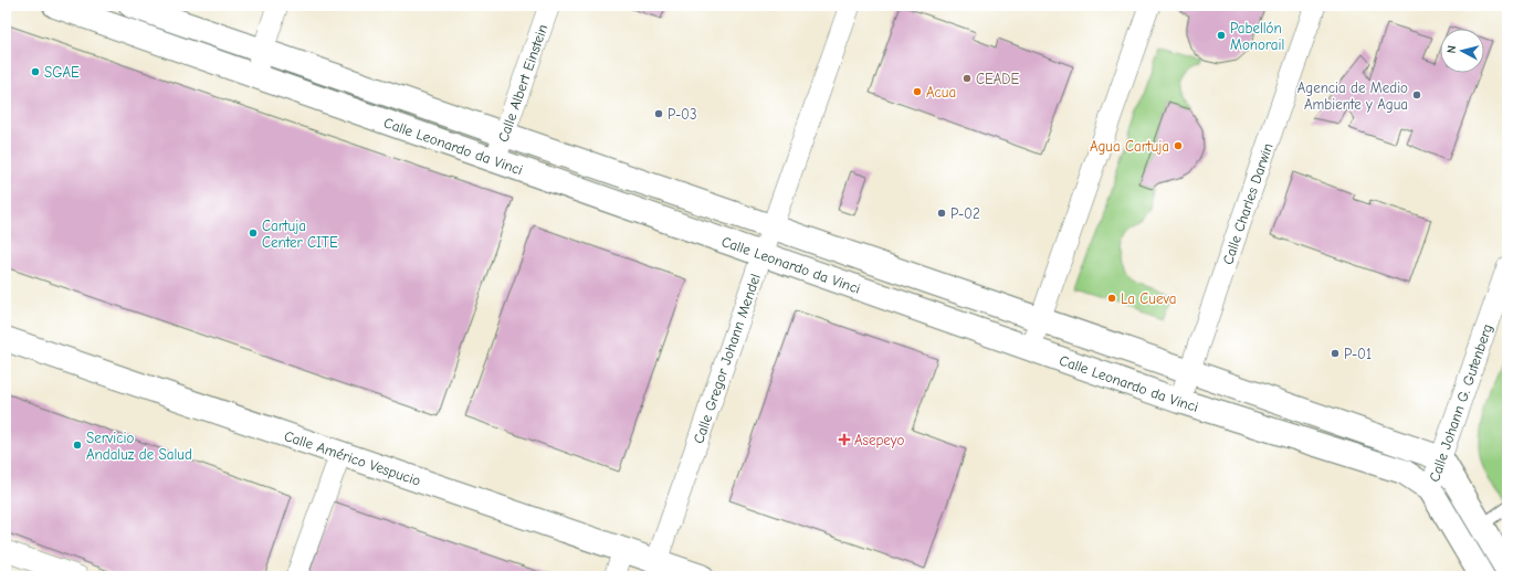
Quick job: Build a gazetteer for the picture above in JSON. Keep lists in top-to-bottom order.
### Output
{
  "streets": {
    "street": [
      "Calle Albert Einstein",
      "Calle Leonardo da Vinci",
      "Calle Charles Darwin",
      "Calle Gregor Johann Mendel",
      "Calle Johann G. Gutenberg",
      "Calle Américo Vespucio"
    ]
  },
  "crossings": [
    ["Calle Albert Einstein", "Calle Leonardo da Vinci"],
    ["Calle Leonardo da Vinci", "Calle Charles Darwin"],
    ["Calle Leonardo da Vinci", "Calle Gregor Johann Mendel"],
    ["Calle Leonardo da Vinci", "Calle Johann G. Gutenberg"],
    ["Calle Gregor Johann Mendel", "Calle Américo Vespucio"]
  ],
  "places": {
    "other": [
      "Pabellón Monorail",
      "SGAE",
      "CEADE",
      "Acua",
      "Agencia de Medio Ambiente y Agua",
      "P-03",
      "Agua Cartuja",
      "P-02",
      "Cartuja Center CITE",
      "La Cueva",
      "P-01",
      "Servicio Andaluz de Salud"
    ],
    "health": ["Asepeyo"]
  },
  "north": "left"
}
